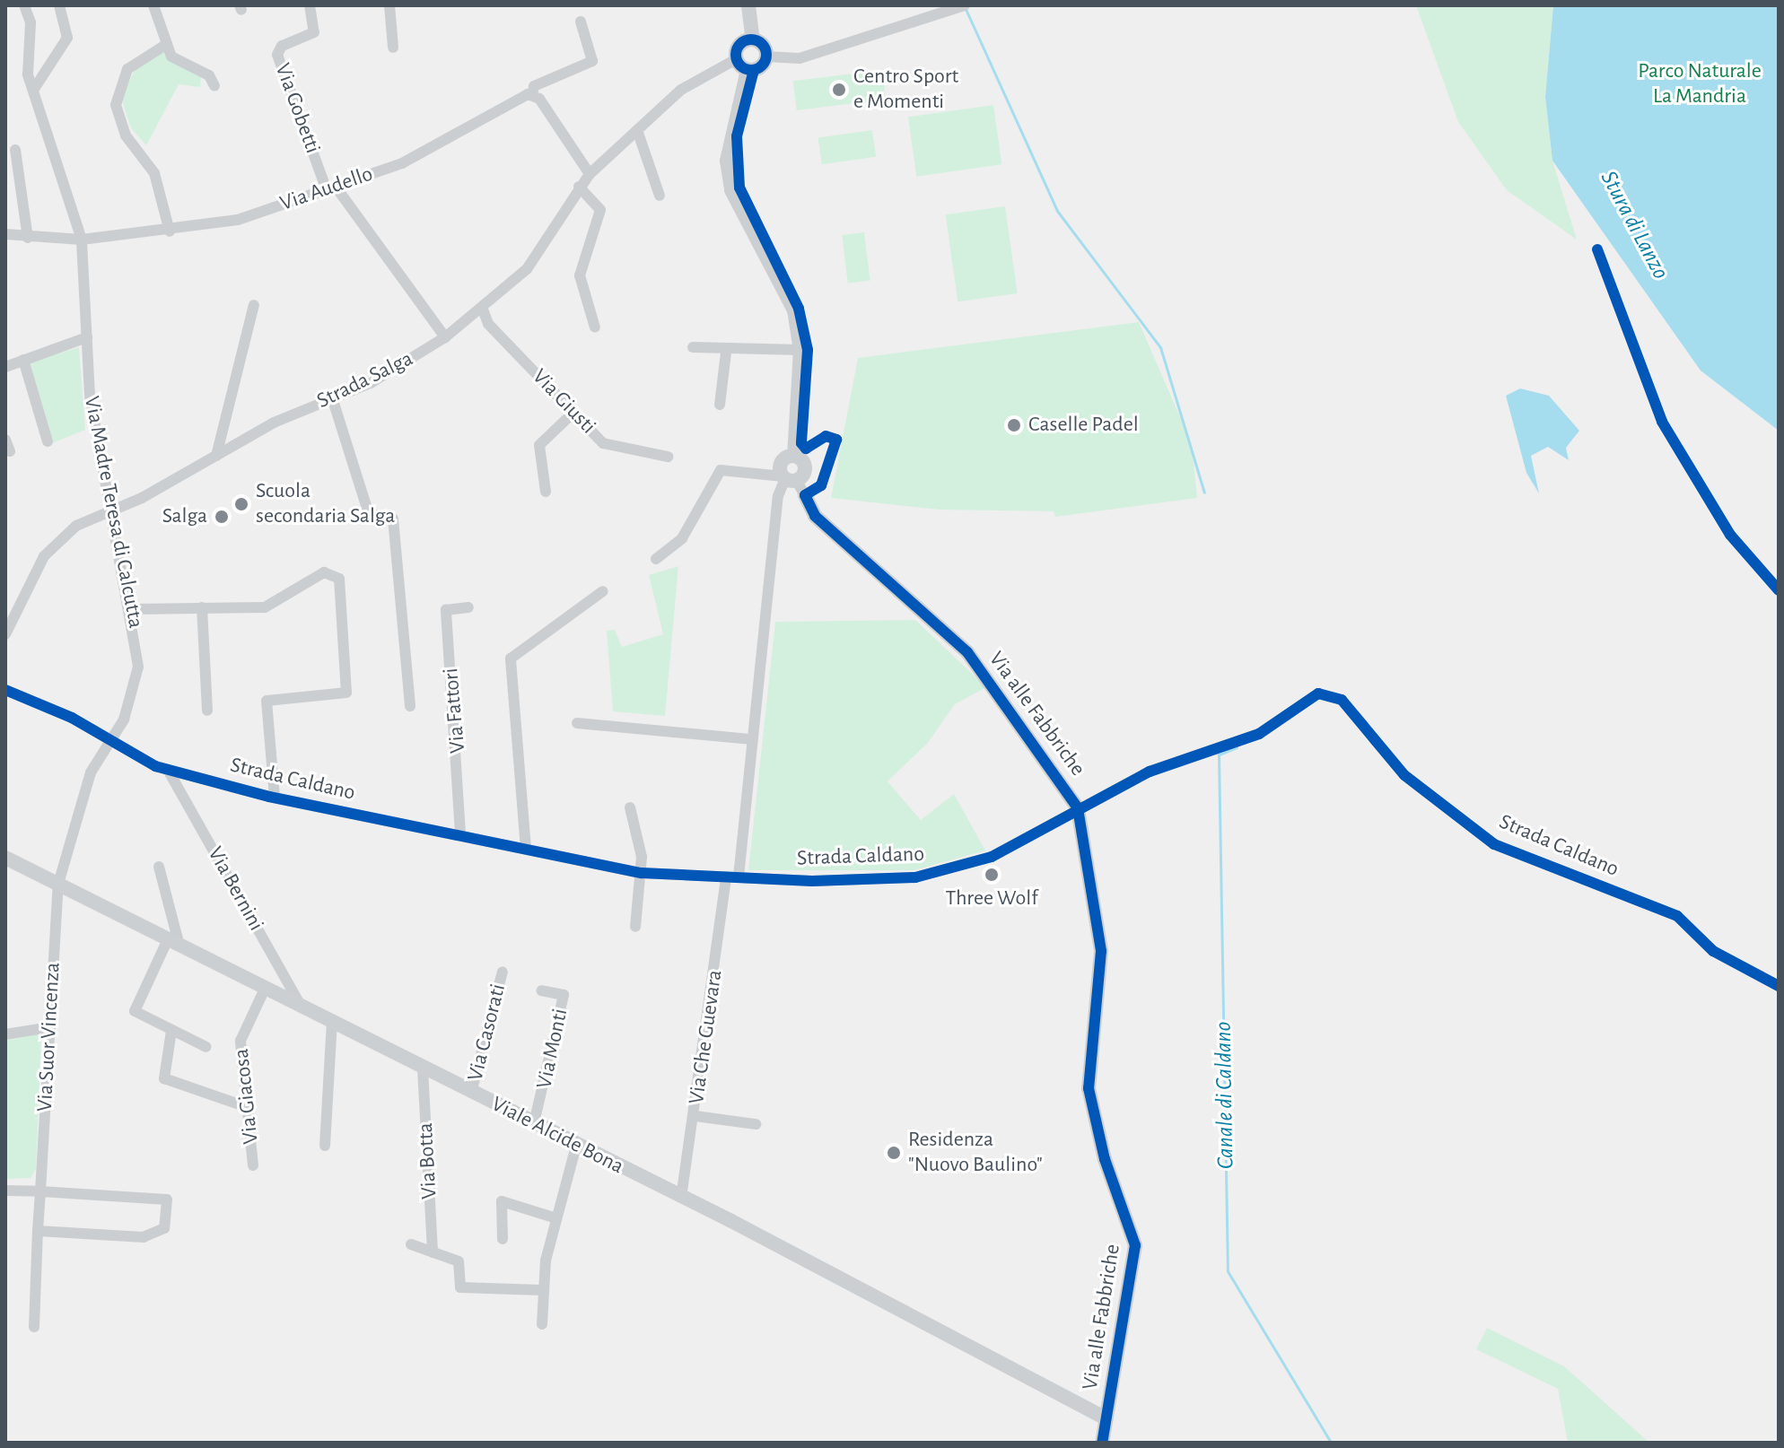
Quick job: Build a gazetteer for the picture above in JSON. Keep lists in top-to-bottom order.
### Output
{
  "streets": {
    "street": [
      "Via Gobetti",
      "Via Audello",
      "Strada Salga",
      "Via Giusti",
      "Via Madre Teresa di Calcutta",
      "Via Fattori",
      "Via alle Fabbriche",
      "Strada Caldano",
      "Via Bernini",
      "Via Casorati",
      "Via Suor Vincenza",
      "Via Che Guevara",
      "Via Monti",
      "Via Giacosa",
      "Viale Alcide Bona",
      "Via Botta"
    ]
  },
  "crossings": [
    ["Via Gobetti", "Via Audello"],
    ["Via Audello", "Via Madre Teresa di Calcutta"],
    ["Strada Salga", "Via Giusti"],
    ["Strada Salga", "Via Madre Teresa di Calcutta"],
    ["Via Madre Teresa di Calcutta", "Strada Caldano"],
    ["Via Madre Teresa di Calcutta", "Via Suor Vincenza"],
    ["Via Madre Teresa di Calcutta", "Viale Alcide Bona"],
    ["Via Fattori", "Strada Caldano"],
    ["Via alle Fabbriche", "Strada Caldano"],
    ["Via alle Fabbriche", "Viale Alcide Bona"],
    ["Strada Caldano", "Via Bernini"],
    ["Strada Caldano", "Via Che Guevara"],
    ["Via Bernini", "Viale Alcide Bona"],
    ["Via Casorati", "Viale Alcide Bona"],
    ["Via Suor Vincenza", "Viale Alcide Bona"],
    ["Via Che Guevara", "Viale Alcide Bona"],
    ["Via Monti", "Viale Alcide Bona"],
    ["Via Giacosa", "Viale Alcide Bona"],
    ["Viale Alcide Bona", "Via Botta"]
  ],
  "water": ["Stura di Lanzo", "Canale di Caldano"],
  "parks": ["Parco Naturale La Mandria"],
  "places": [
    "Centro Sport e Momenti",
    "Caselle Padel",
    "Scuola secondaria Salga",
    "Salga",
    "Three Wolf",
    "Residenza \"Nuovo Baulino\""
  ]
}
